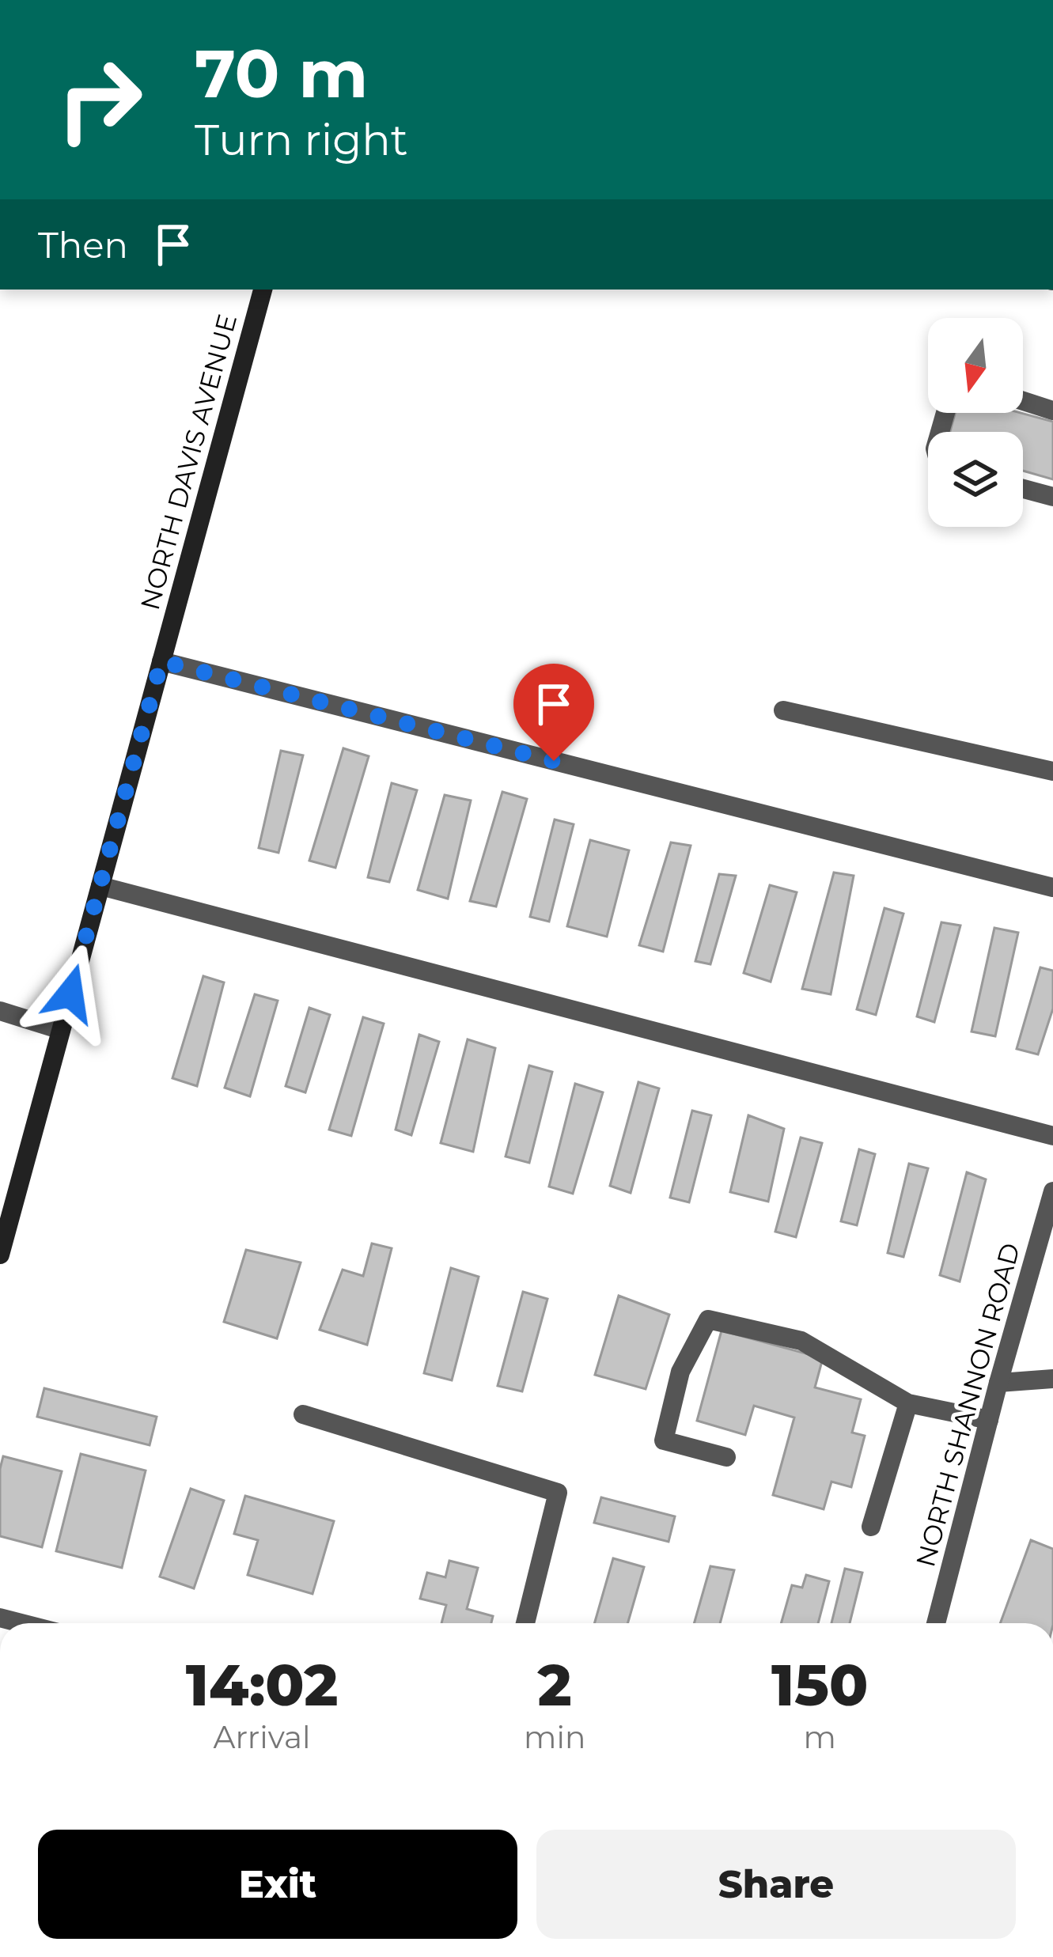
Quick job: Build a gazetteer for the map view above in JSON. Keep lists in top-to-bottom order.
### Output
{
  "streets": {
    "street": ["NORTH DAVIS AVENUE", "NORTH SHANNON ROAD"]
  },
  "north": "bottom",
  "page": {
    "turn": ["70 m", "Turn right"],
    "then": "Then",
    "eta": [
      "14:02",
      "Arrival",
      "2",
      "min",
      "150",
      "m"
    ],
    "buttons": ["Exit", "Share"]
  }
}
